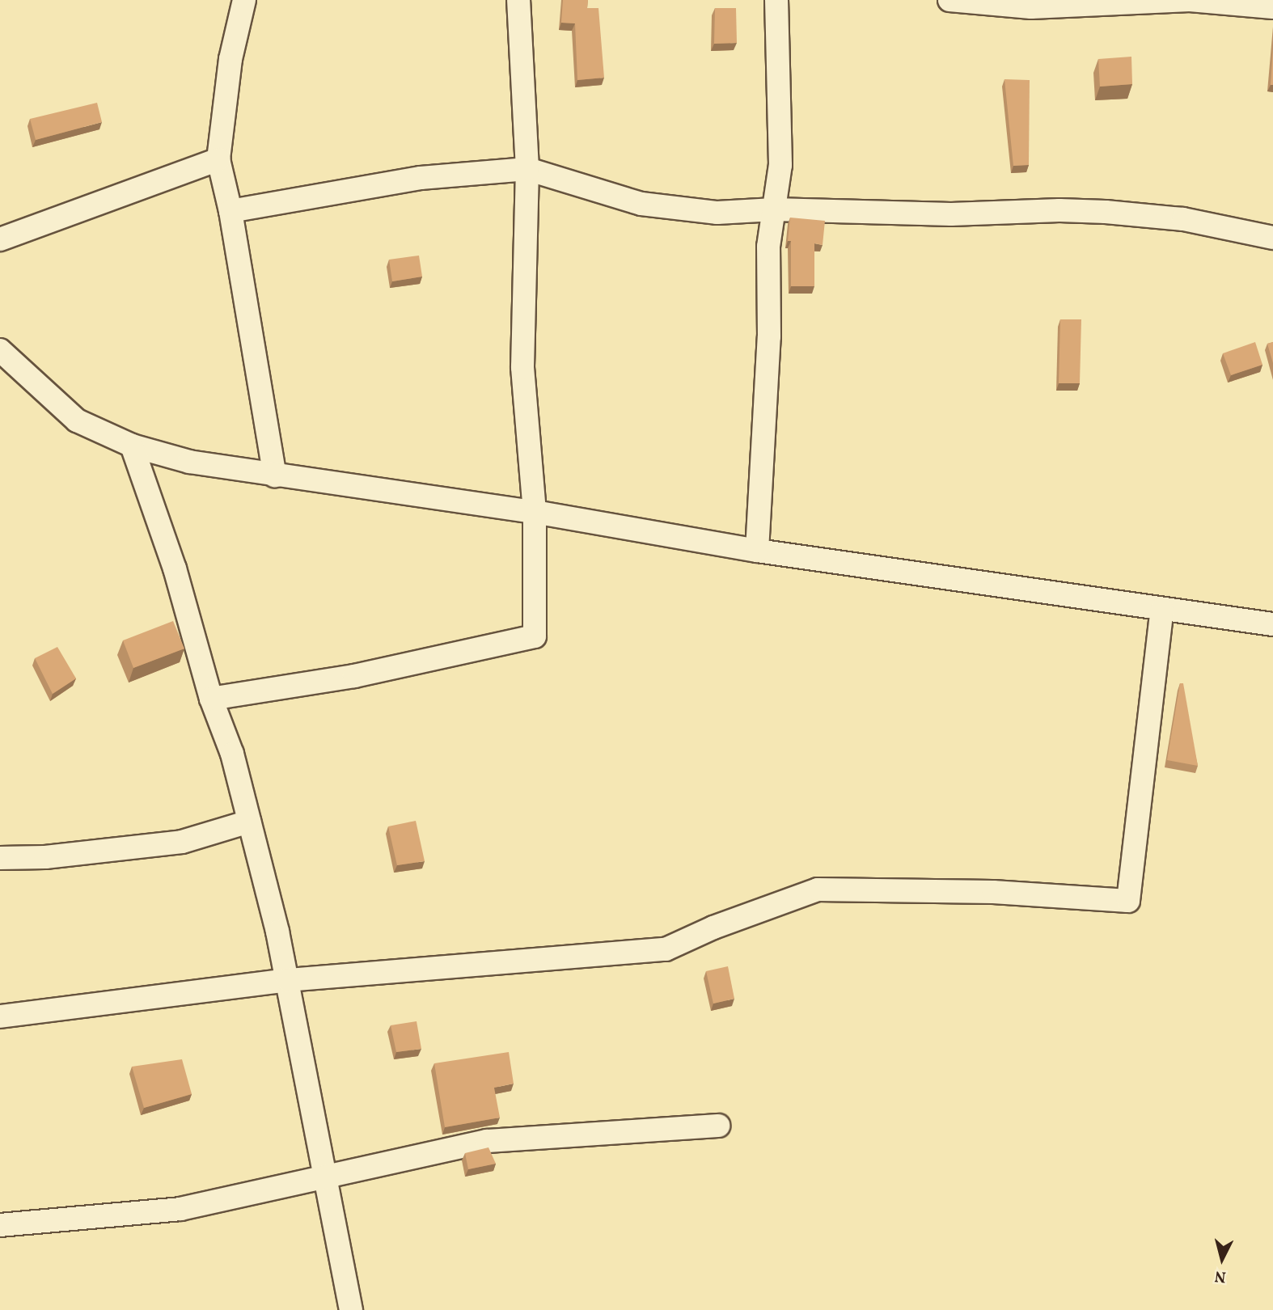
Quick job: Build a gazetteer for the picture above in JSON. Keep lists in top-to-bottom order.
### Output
{
  "north": "bottom"
}
